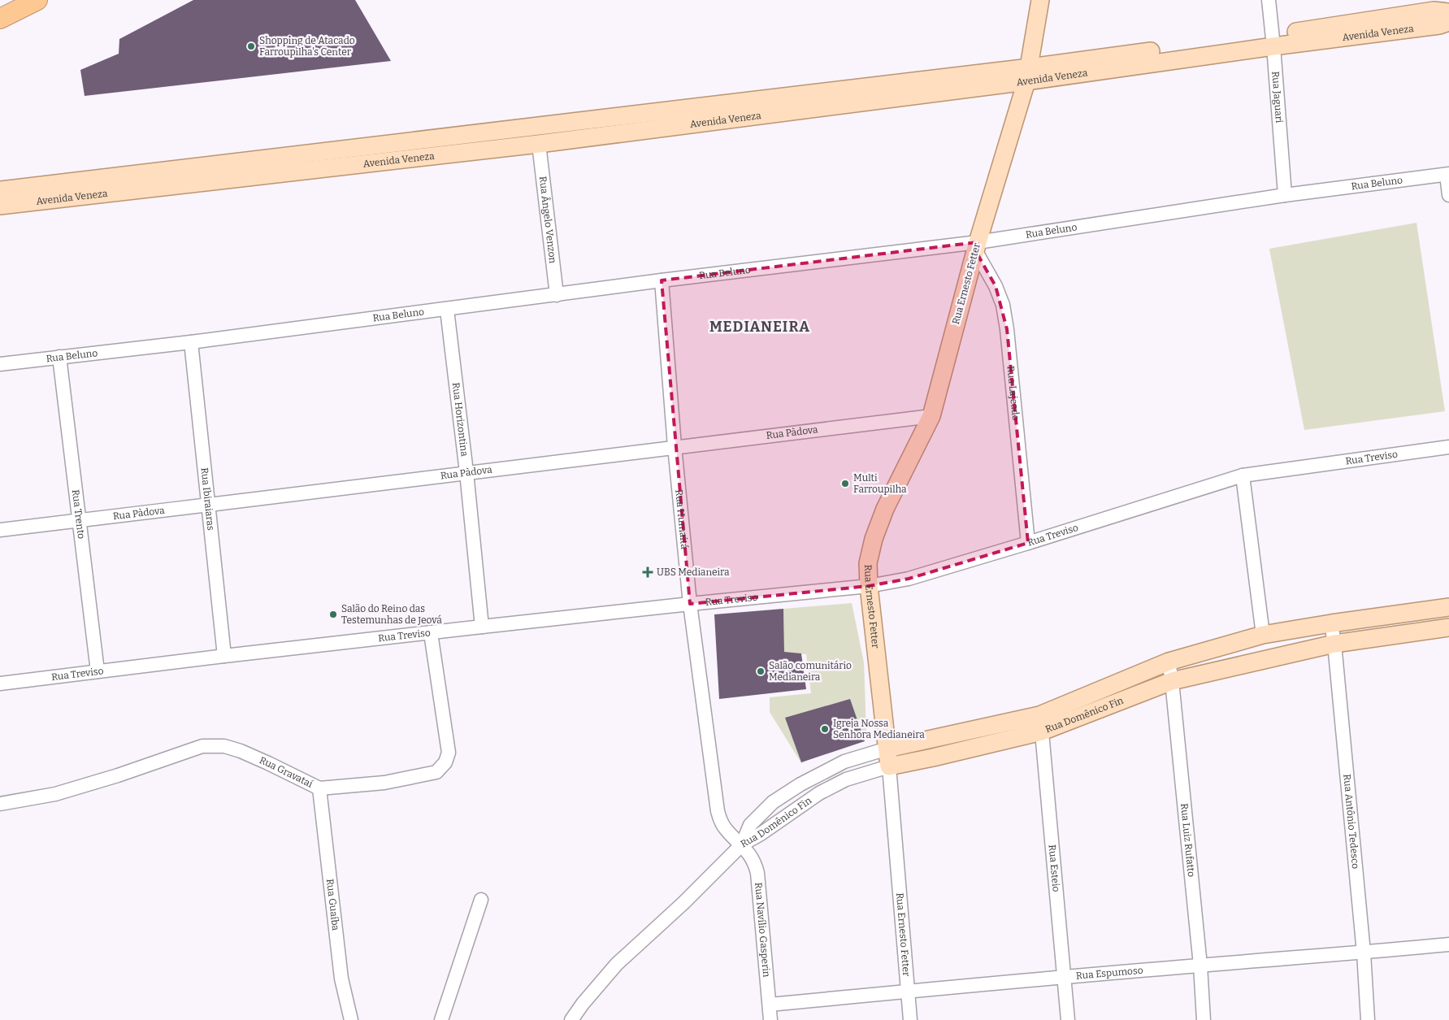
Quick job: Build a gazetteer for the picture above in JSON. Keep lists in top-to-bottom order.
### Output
{
  "streets": {
    "main road": ["Avenida Veneza", "Rua Ernesto Fetter", "Rua Domênico Fin"],
    "street": [
      "Rua Jaguari",
      "Rua Beluno",
      "Rua Ângelo Venzon",
      "Rua Lajeado",
      "Rua Horizontina",
      "Rua Pàdova",
      "Rua Treviso",
      "Rua Ibiraiaras",
      "Rua Trento",
      "Rua Humaitá",
      "Rua Gravataí",
      "Rua Antônio Tedesco",
      "Rua Luiz Rufatto",
      "Rua Esteio",
      "Rua Guaíba",
      "Rua Navílio Gasperin",
      "Rua Espumoso"
    ]
  },
  "crossings": [
    ["Avenida Veneza", "Rua Jaguari"],
    ["Avenida Veneza", "Rua Ângelo Venzon"],
    ["Avenida Veneza", "Rua Ernesto Fetter"],
    ["Rua Jaguari", "Rua Beluno"],
    ["Rua Beluno", "Rua Ângelo Venzon"],
    ["Rua Beluno", "Rua Ernesto Fetter"],
    ["Rua Beluno", "Rua Lajeado"],
    ["Rua Beluno", "Rua Horizontina"],
    ["Rua Beluno", "Rua Ibiraiaras"],
    ["Rua Beluno", "Rua Trento"],
    ["Rua Beluno", "Rua Humaitá"],
    ["Rua Ernesto Fetter", "Rua Lajeado"],
    ["Rua Ernesto Fetter", "Rua Pàdova"],
    ["Rua Ernesto Fetter", "Rua Treviso"],
    ["Rua Ernesto Fetter", "Rua Domênico Fin"],
    ["Rua Ernesto Fetter", "Rua Espumoso"],
    ["Rua Lajeado", "Rua Treviso"],
    ["Rua Horizontina", "Rua Pàdova"],
    ["Rua Horizontina", "Rua Treviso"],
    ["Rua Pàdova", "Rua Ibiraiaras"],
    ["Rua Pàdova", "Rua Trento"],
    ["Rua Pàdova", "Rua Humaitá"],
    ["Rua Treviso", "Rua Ibiraiaras"],
    ["Rua Treviso", "Rua Trento"],
    ["Rua Treviso", "Rua Humaitá"],
    ["Rua Treviso", "Rua Gravataí"],
    ["Rua Humaitá", "Rua Domênico Fin"],
    ["Rua Humaitá", "Rua Navílio Gasperin"],
    ["Rua Domênico Fin", "Rua Antônio Tedesco"],
    ["Rua Domênico Fin", "Rua Luiz Rufatto"],
    ["Rua Domênico Fin", "Rua Esteio"],
    ["Rua Domênico Fin", "Rua Navílio Gasperin"],
    ["Rua Gravataí", "Rua Guaíba"],
    ["Rua Antônio Tedesco", "Rua Espumoso"],
    ["Rua Luiz Rufatto", "Rua Espumoso"],
    ["Rua Esteio", "Rua Espumoso"],
    ["Rua Navílio Gasperin", "Rua Espumoso"]
  ],
  "districts": ["MEDIANEIRA"],
  "places": {
    "other": [
      "Shopping de Atacado Farroupilha's Center",
      "Multi Farroupilha",
      "Salão do Reino das Testemunhas de Jeová",
      "Salão comunitário Medianeira",
      "Igreja Nossa Senhora Medianeira"
    ],
    "health": ["UBS Medianeira"]
  }
}
